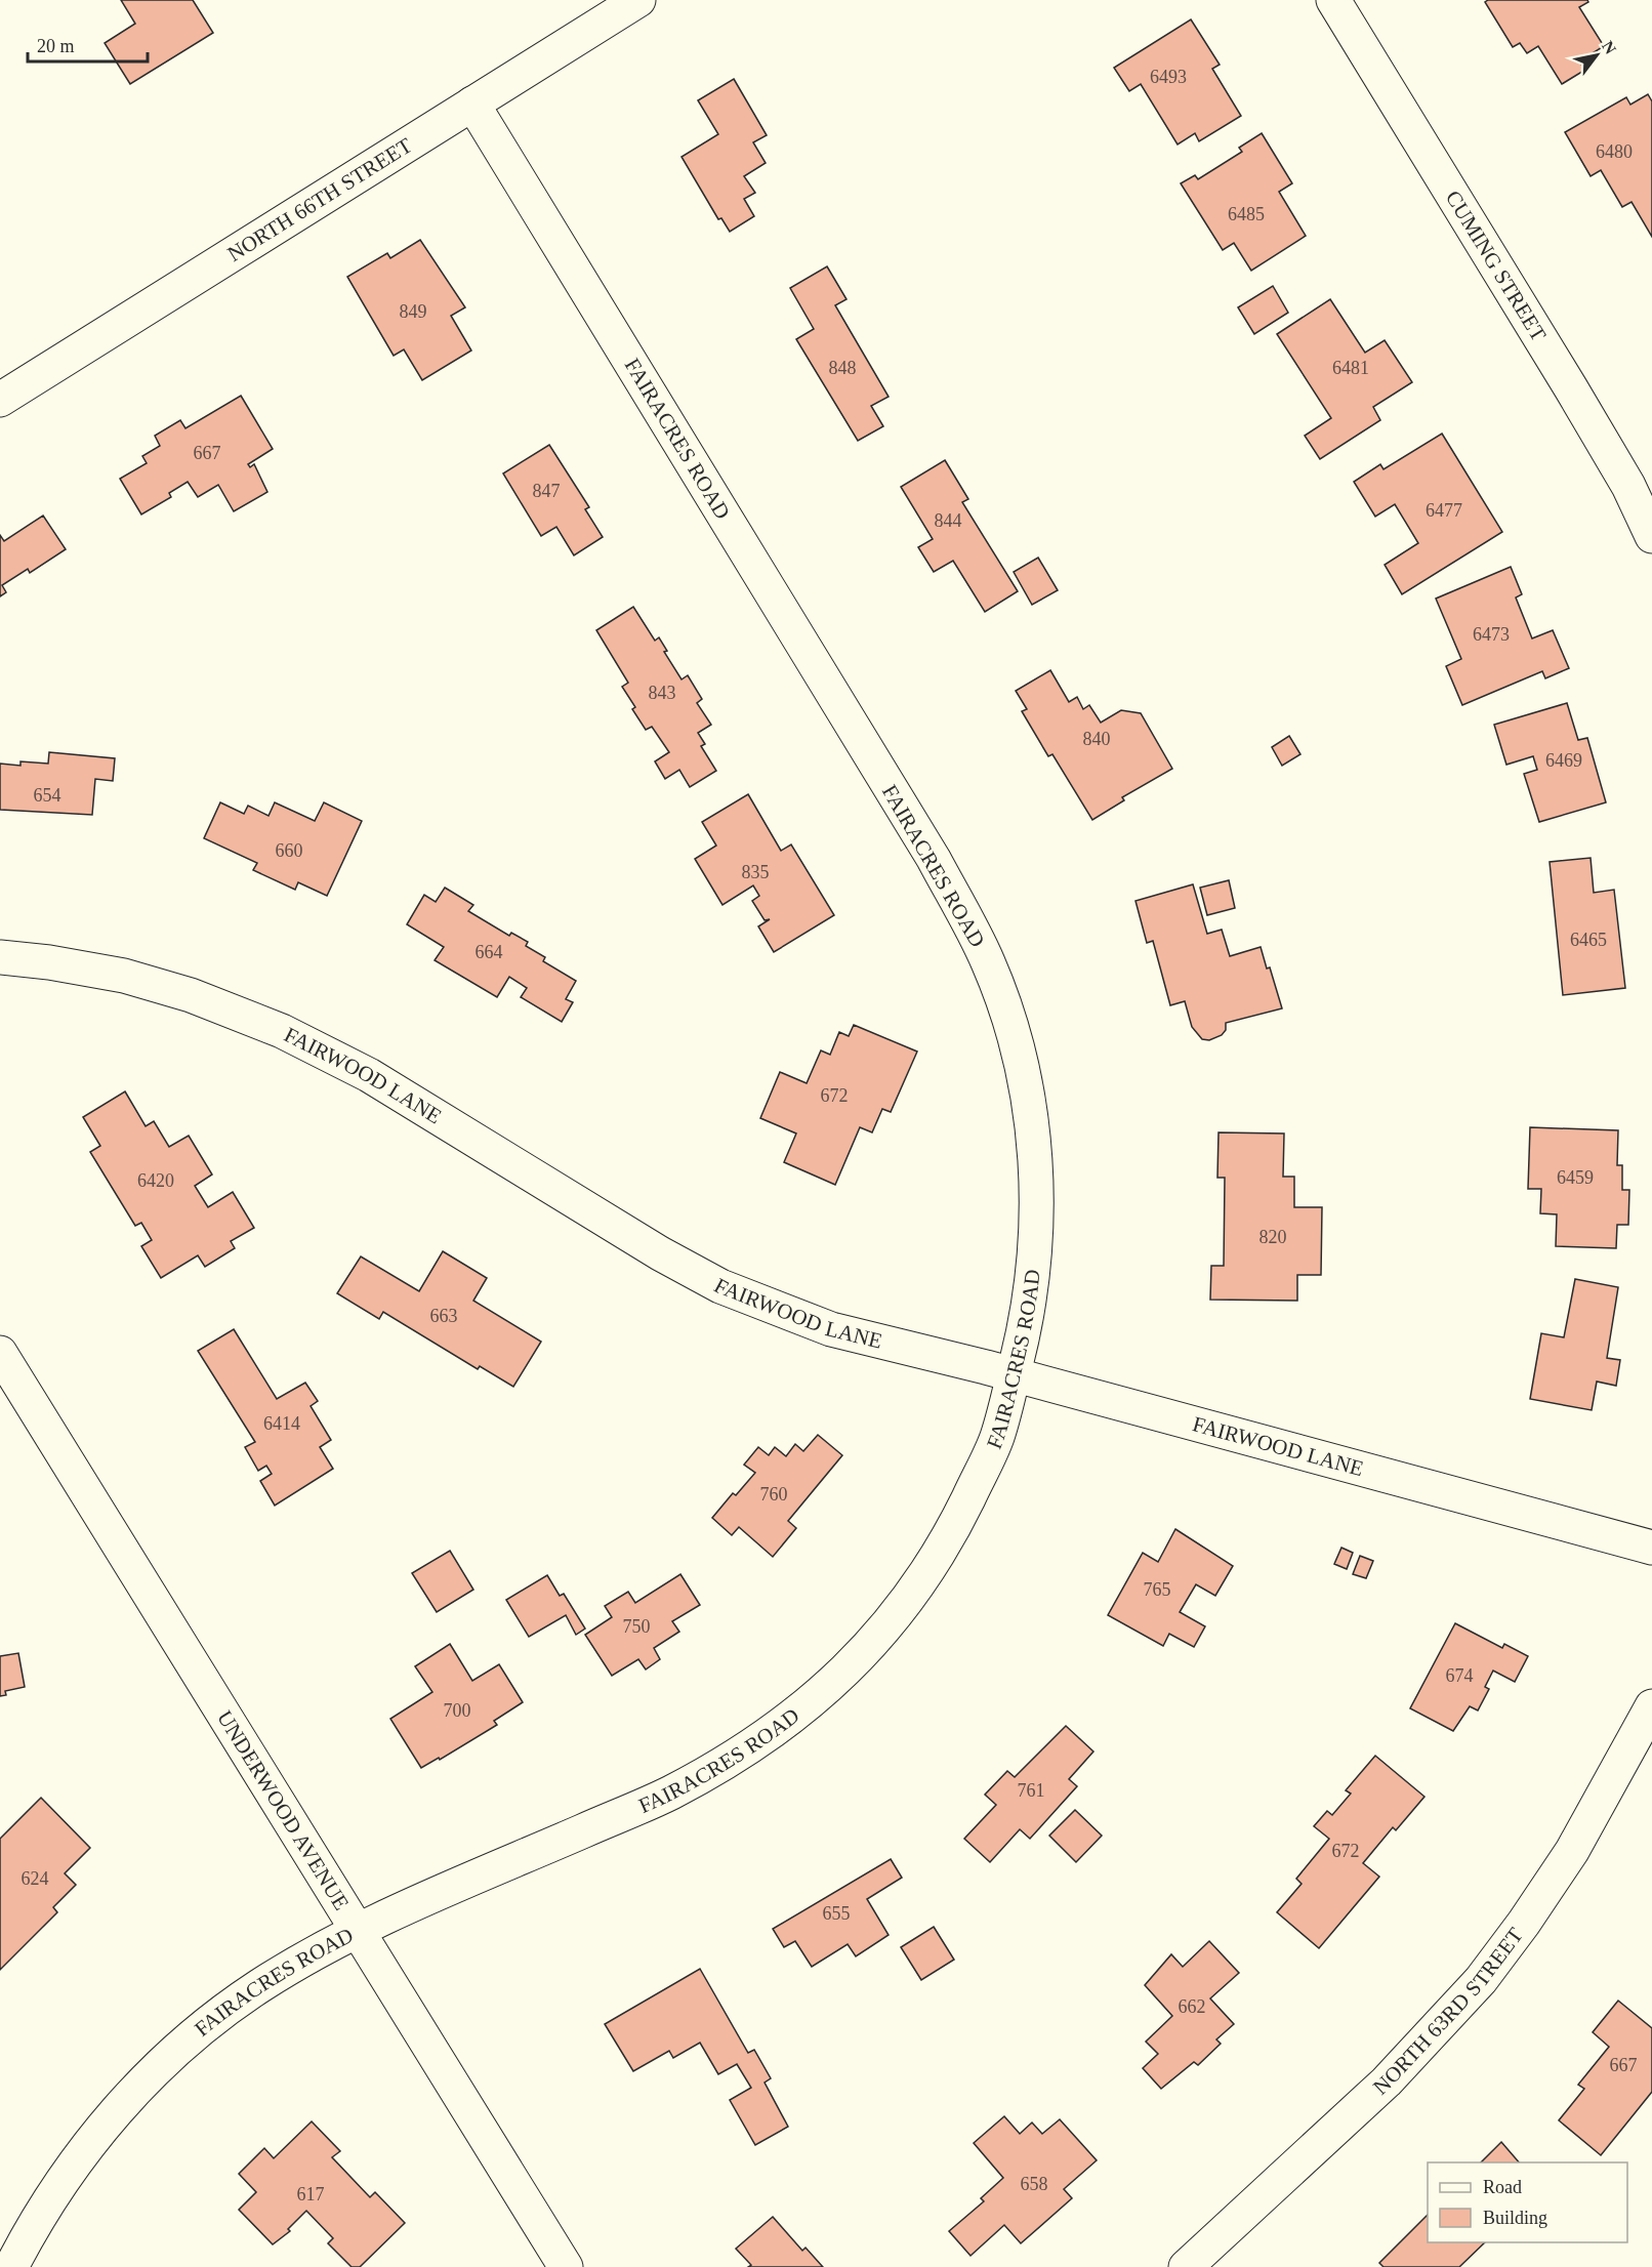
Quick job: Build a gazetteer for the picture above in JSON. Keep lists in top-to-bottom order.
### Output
{
  "streets": {
    "street": [
      "NORTH 66TH STREET",
      "CUMING STREET",
      "FAIRACRES ROAD",
      "FAIRWOOD LANE",
      "UNDERWOOD AVENUE",
      "NORTH 63RD STREET"
    ]
  },
  "crossings": [
    ["NORTH 66TH STREET", "FAIRACRES ROAD"],
    ["FAIRACRES ROAD", "FAIRWOOD LANE"],
    ["FAIRACRES ROAD", "UNDERWOOD AVENUE"]
  ],
  "house_numbers": [
    "6493",
    "6480",
    "6485",
    "849",
    "848",
    "6481",
    "667",
    "847",
    "6477",
    "844",
    "6473",
    "843",
    "840",
    "6469",
    "654",
    "660",
    "835",
    "6465",
    "664",
    "672",
    "6459",
    "6420",
    "820",
    "663",
    "6414",
    "760",
    "765",
    "750",
    "674",
    "700",
    "761",
    "672",
    "624",
    "655",
    "662",
    "667",
    "658",
    "617"
  ],
  "legend": ["Road", "Building"],
  "scale_bar": "20 m",
  "north": "top right"
}
